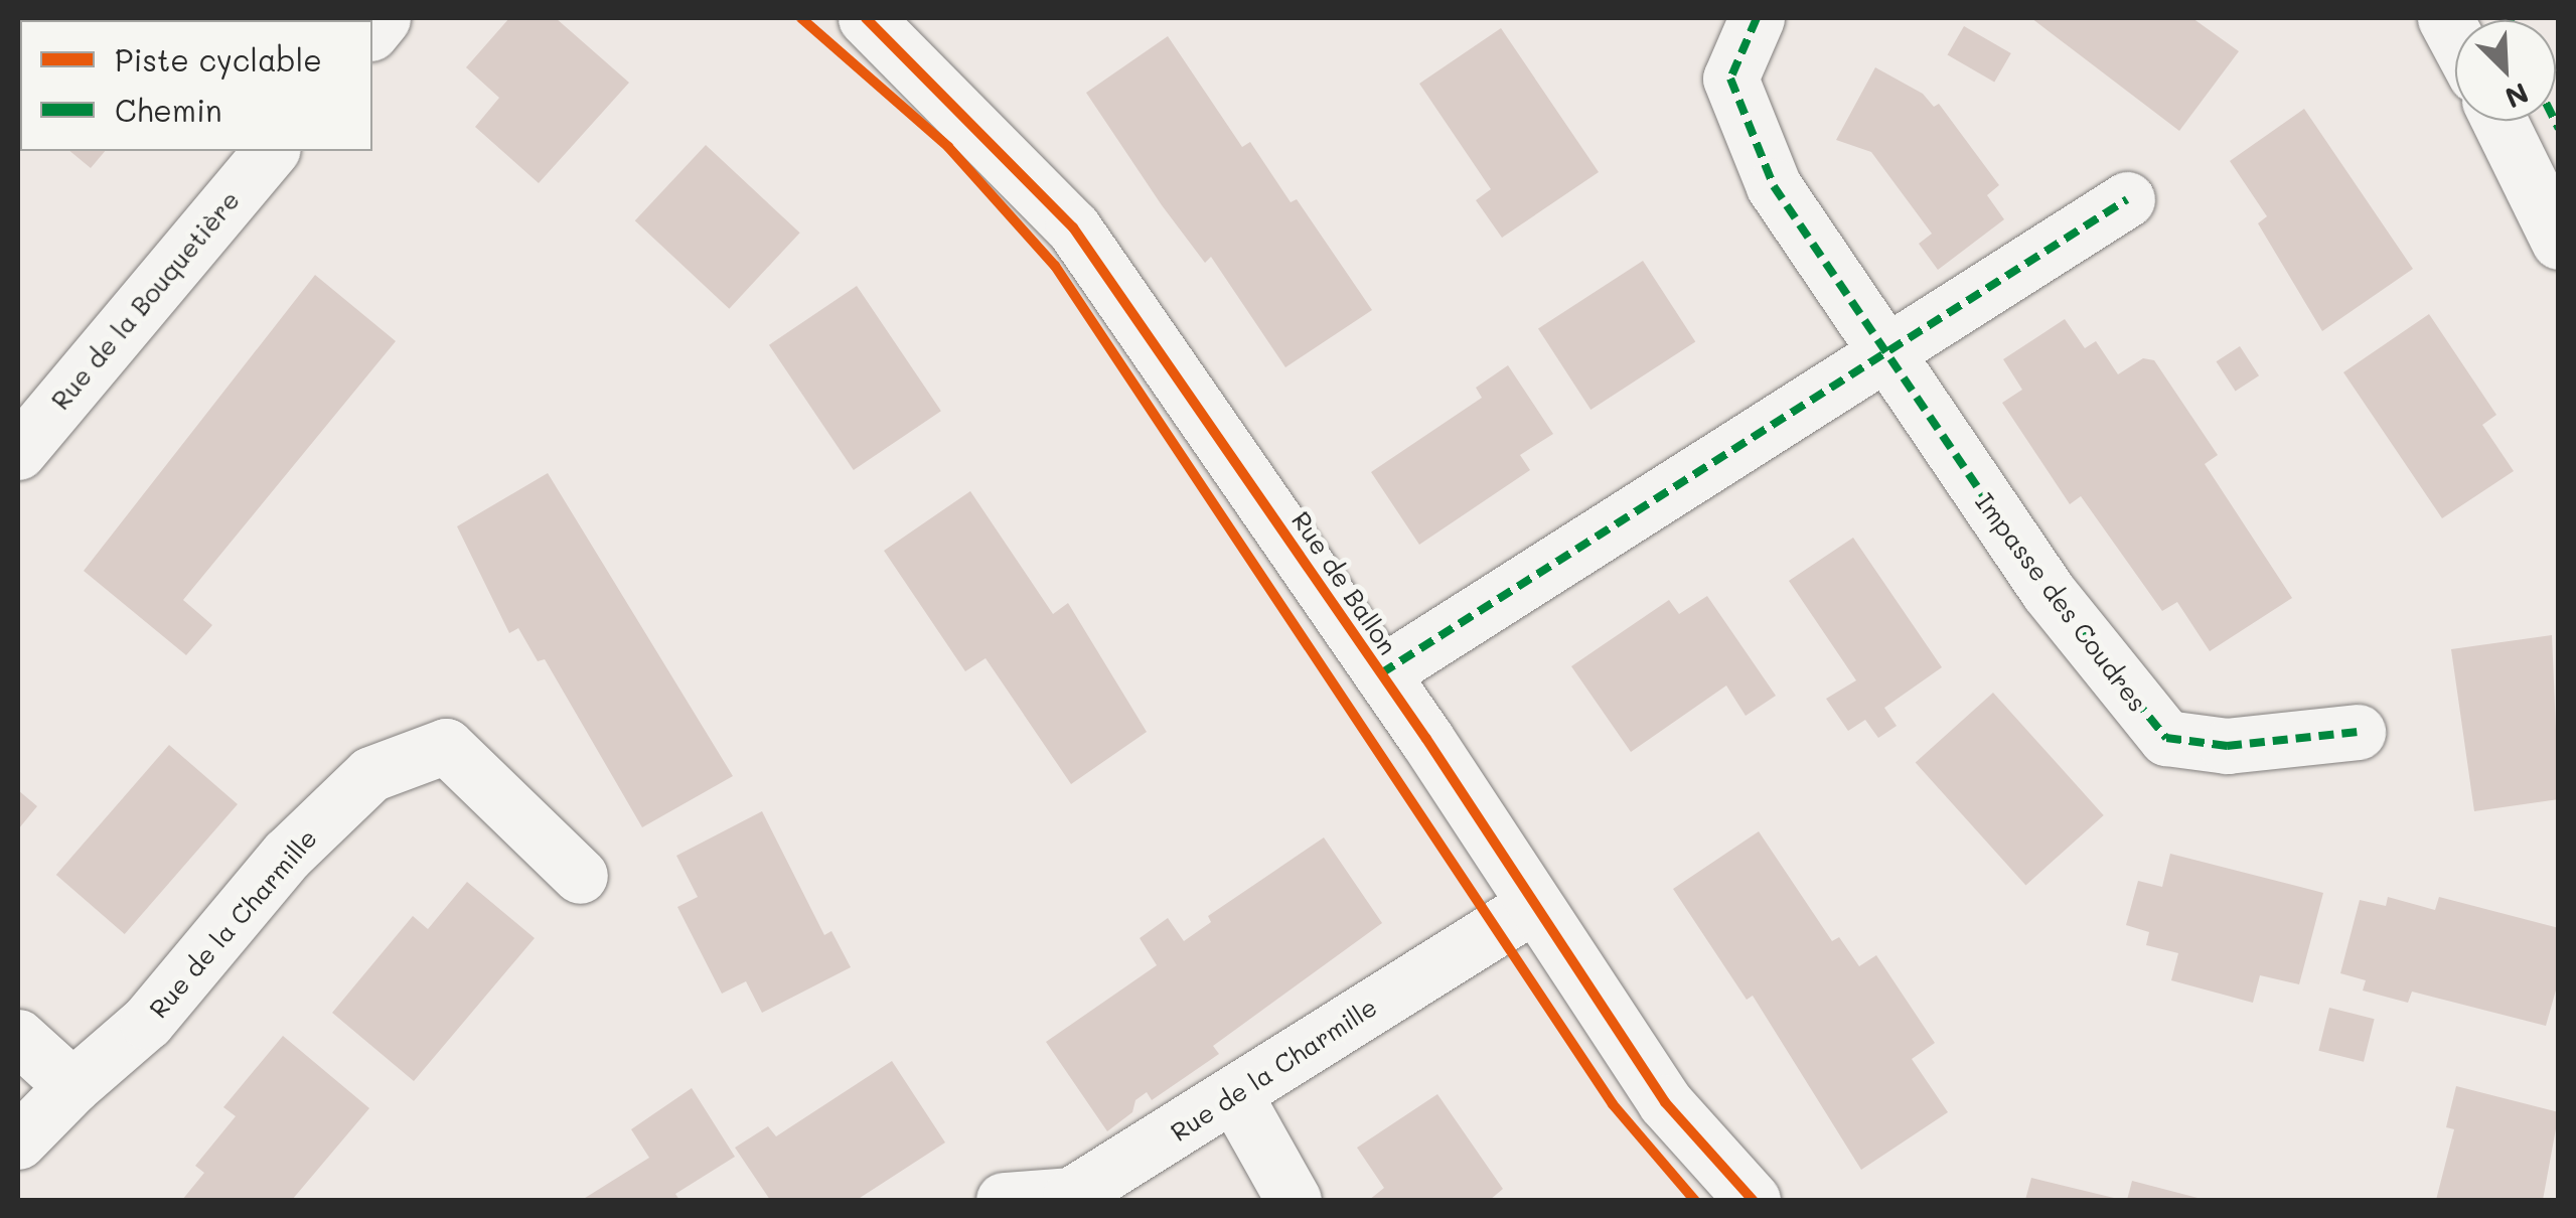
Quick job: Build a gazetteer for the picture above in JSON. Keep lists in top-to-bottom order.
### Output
{
  "streets": {
    "street": [
      "Rue de la Bouquetière",
      "Rue de Ballon",
      "Impasse des Coudres",
      "Rue de la Charmille"
    ]
  },
  "crossings": [
    ["Rue de Ballon", "Rue de la Charmille"]
  ],
  "legend": ["Piste cyclable", "Chemin"],
  "north": "bottom right"
}
